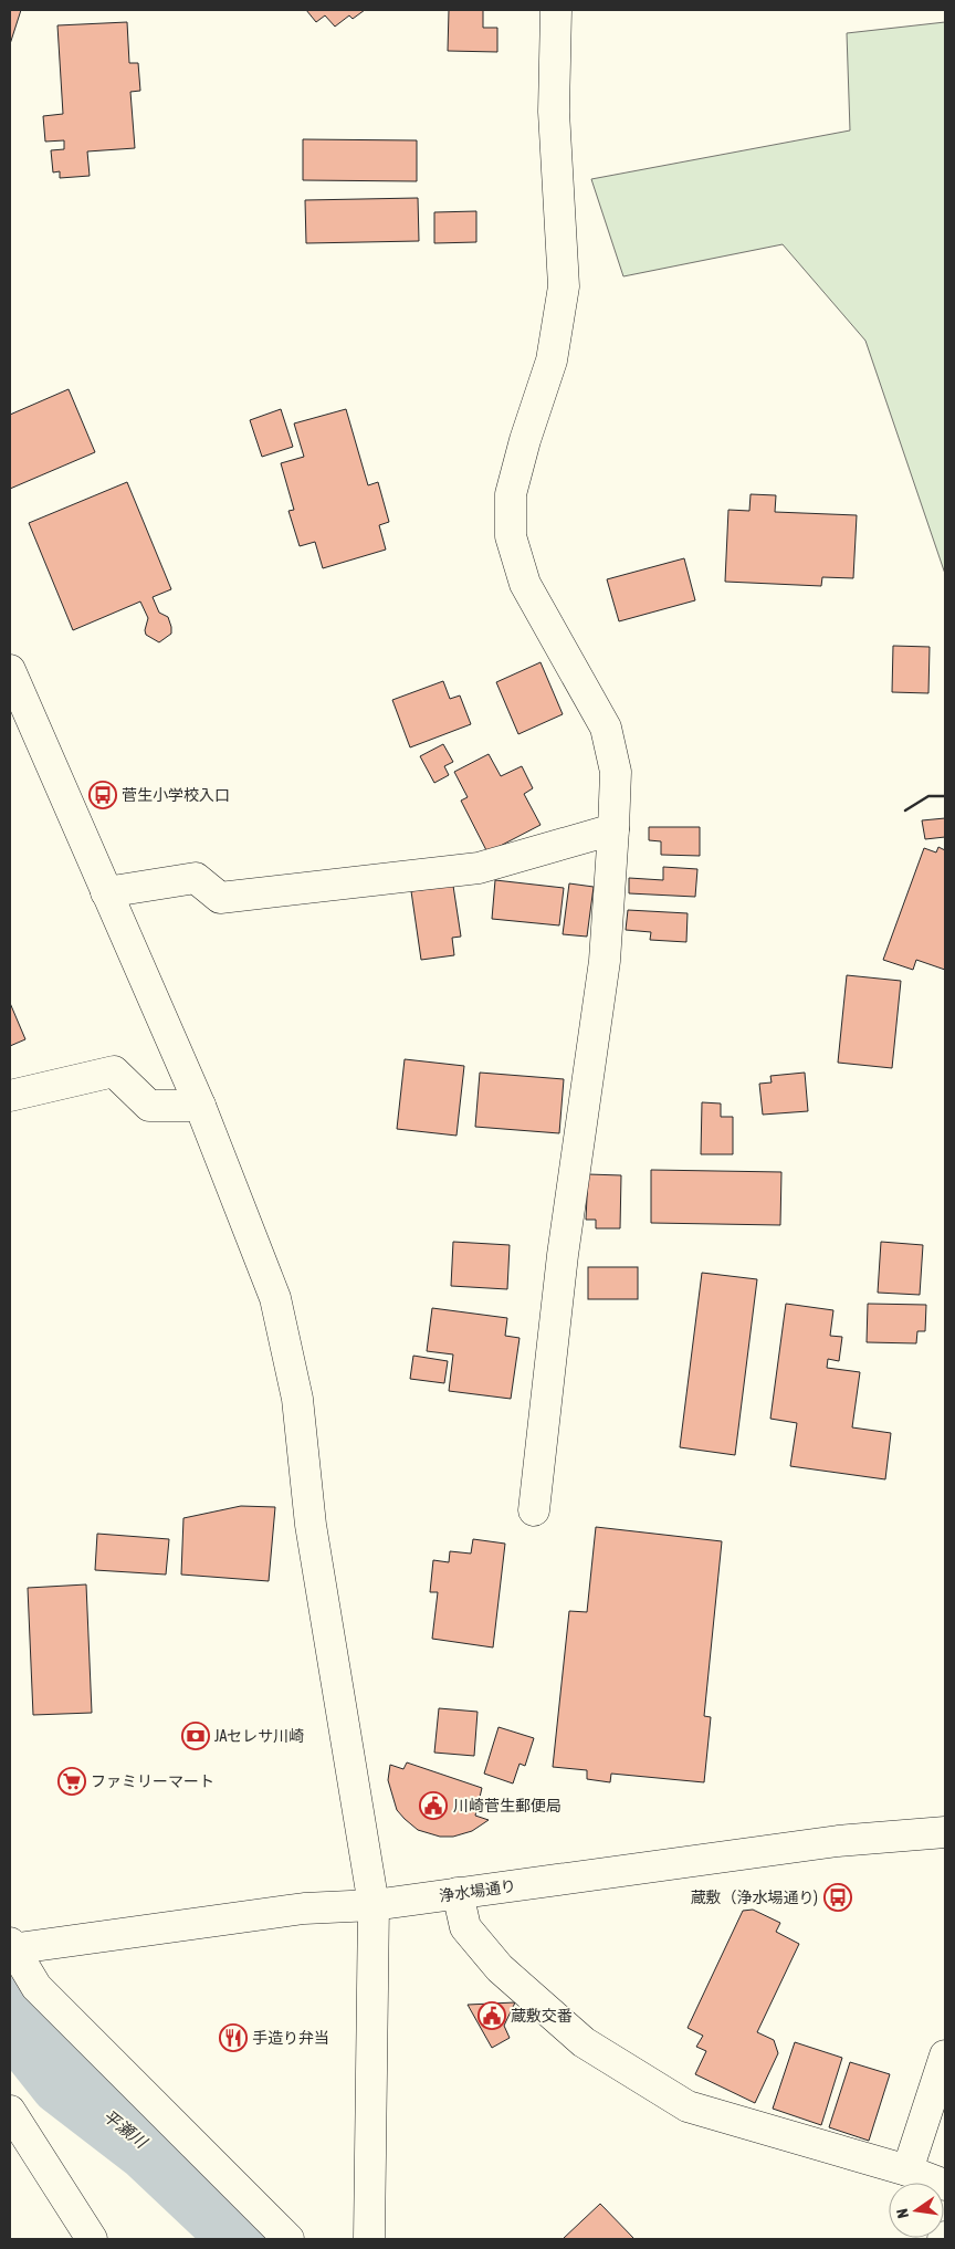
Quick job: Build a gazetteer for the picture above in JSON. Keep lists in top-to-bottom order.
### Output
{
  "streets": {
    "street": ["浄水場通り"]
  },
  "water": ["平瀬川"],
  "places": {
    "bus stop": ["菅生小学校入口", "蔵敷（浄水場通り)"],
    "bank": ["JAセレサ川崎"],
    "supermarket": ["ファミリーマート"],
    "public building": ["川崎菅生郵便局", "蔵敷交番"],
    "restaurant": ["手造り弁当"]
  },
  "north": "left"
}
